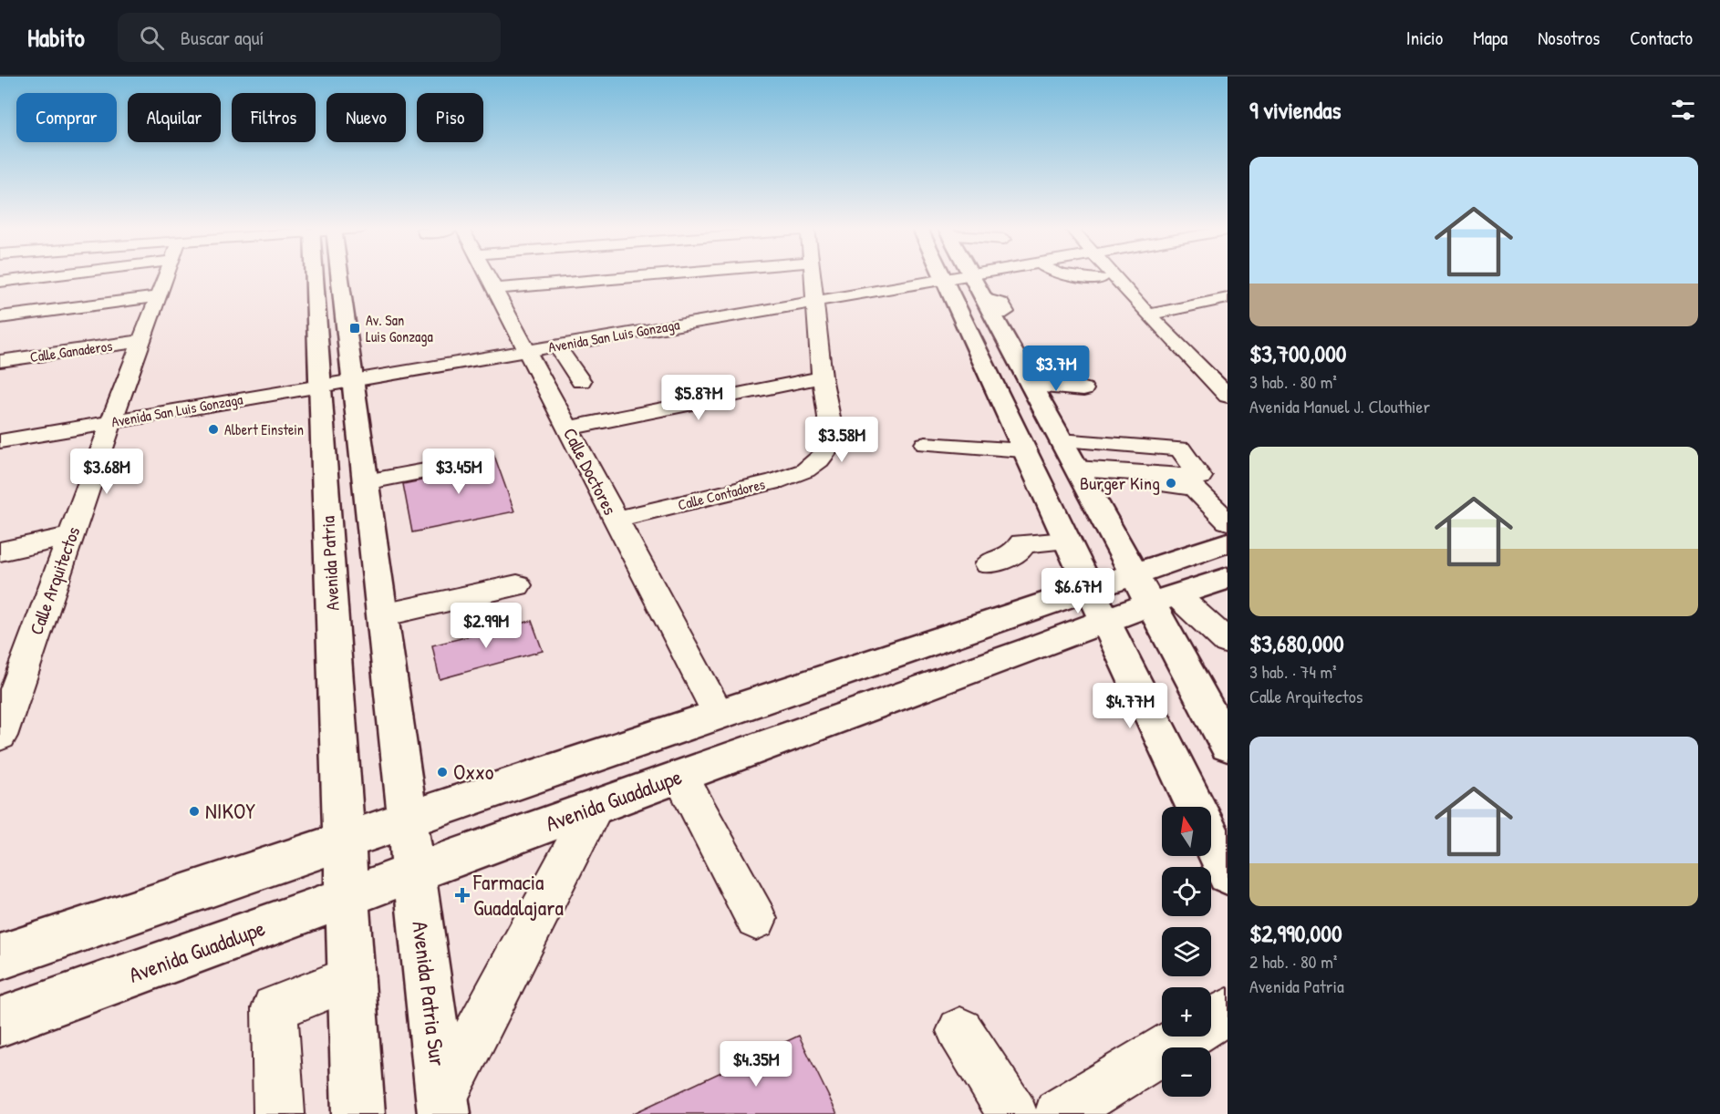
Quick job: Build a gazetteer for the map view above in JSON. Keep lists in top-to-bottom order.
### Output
{
  "streets": {
    "main road": ["Avenida Patria", "Avenida Guadalupe", "Avenida Patria Sur"],
    "street": [
      "Avenida San Luis Gonzaga",
      "Calle Ganaderos",
      "Calle Doctores",
      "Calle Contadores",
      "Calle Arquitectos"
    ]
  },
  "crossings": [
    ["Avenida San Luis Gonzaga", "Calle Doctores"],
    ["Avenida San Luis Gonzaga", "Calle Contadores"],
    ["Avenida San Luis Gonzaga", "Avenida Patria"],
    ["Avenida San Luis Gonzaga", "Calle Arquitectos"],
    ["Calle Ganaderos", "Calle Arquitectos"],
    ["Calle Doctores", "Calle Contadores"],
    ["Avenida Patria", "Avenida Guadalupe"],
    ["Avenida Patria", "Avenida Patria Sur"],
    ["Avenida Guadalupe", "Avenida Patria Sur"]
  ],
  "places": {
    "transit": ["Av. San Luis Gonzaga"],
    "other": [
      "Albert Einstein",
      "Burger King",
      "Oxxo",
      "NIKOY"
    ],
    "health": ["Farmacia Guadalajara"]
  },
  "north": "top",
  "page": {
    "header": "Habito",
    "search": "Buscar aquí",
    "nav": [
      "Inicio",
      "Mapa",
      "Nosotros",
      "Contacto"
    ],
    "heading": "9 viviendas",
    "chip": [
      "Comprar",
      "Alquilar",
      "Filtros",
      "Nuevo",
      "Piso"
    ],
    "list": [
      {
        "name": "$3,700,000",
        "note": "3 hab. · 80 m² · Avenida Manuel J. Clouthier"
      },
      {
        "name": "$3,680,000",
        "note": "3 hab. · 74 m² · Calle Arquitectos"
      },
      {
        "name": "$2,990,000",
        "note": "2 hab. · 80 m² · Avenida Patria"
      }
    ],
    "price": [
      "$3.7M",
      "$5.87M",
      "$3.58M",
      "$3.68M",
      "$3.45M",
      "$6.67M",
      "$2.99M",
      "$4.77M",
      "$4.35M"
    ],
    "map_buttons": ["+", "−"]
  }
}
